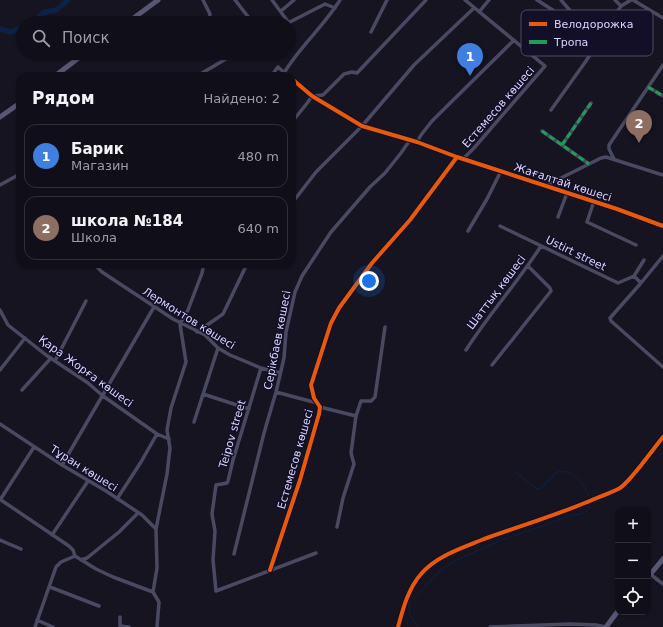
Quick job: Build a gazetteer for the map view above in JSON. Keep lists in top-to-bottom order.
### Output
{
  "streets": {
    "street": [
      "Естемесов көшесі",
      "Жағалтай көшесі",
      "Ustirt street",
      "Шаттық көшесі",
      "Лермонтов көшесі",
      "Серікбаев көшесі",
      "Қара Жорға көшесі",
      "Teipov street",
      "Тұран көшесі"
    ]
  },
  "crossings": [
    ["Естемесов көшесі", "Жағалтай көшесі"],
    ["Естемесов көшесі", "Teipov street"],
    ["Жағалтай көшесі", "Серікбаев көшесі"],
    ["Ustirt street", "Шаттық көшесі"],
    ["Лермонтов көшесі", "Серікбаев көшесі"],
    ["Лермонтов көшесі", "Teipov street"]
  ],
  "legend": ["Велодорожка", "Тропа"],
  "page": {
    "search": "Поиск",
    "pins": ["1", "2"],
    "heading": ["Рядом", "Найдено: 2"],
    "list": [
      {
        "mark": "1",
        "name": "Барик",
        "note": "Магазин",
        "value": "480 m"
      },
      {
        "mark": "2",
        "name": "школа №184",
        "note": "Школа",
        "value": "640 m"
      }
    ],
    "map_buttons": ["+", "−"]
  }
}
